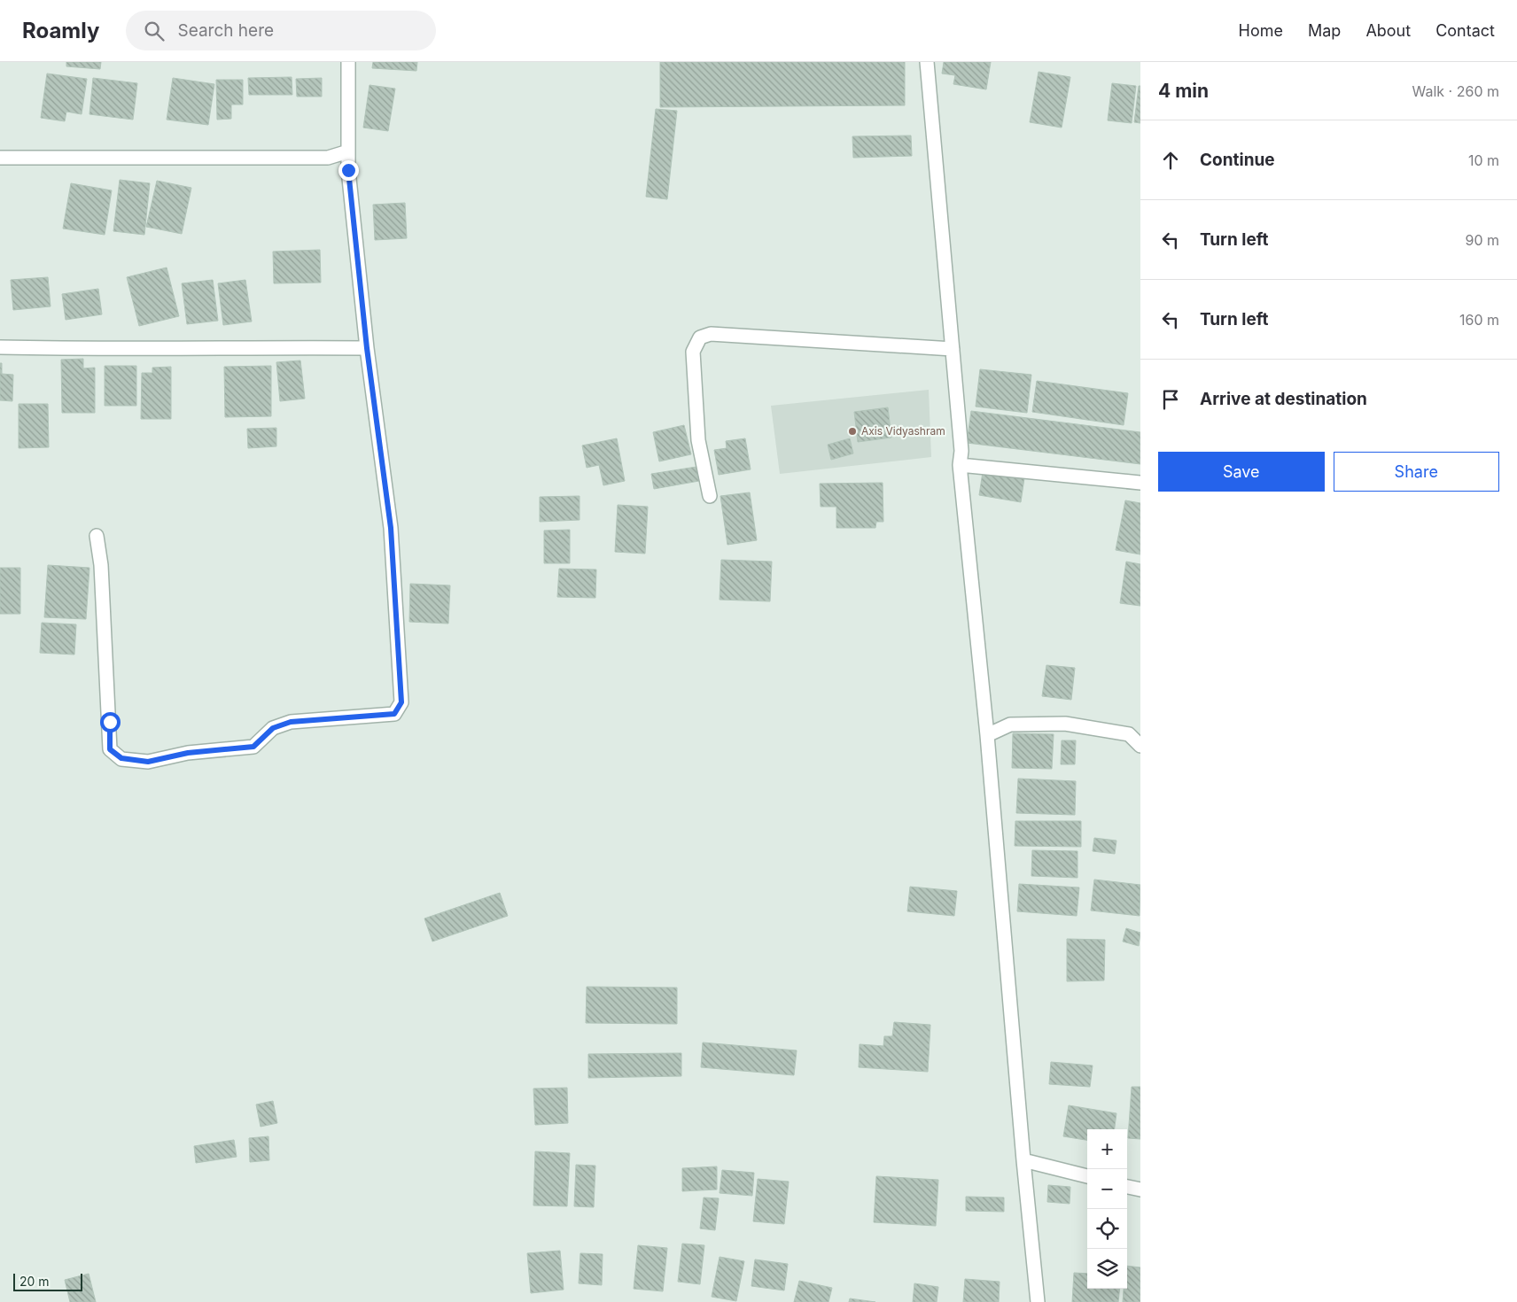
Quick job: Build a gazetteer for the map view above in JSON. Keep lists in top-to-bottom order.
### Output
{
  "places": ["Axis Vidyashram"],
  "scale_bar": "20 m",
  "page": {
    "header": "Roamly",
    "search": "Search here",
    "nav": [
      "Home",
      "Map",
      "About",
      "Contact"
    ],
    "heading": ["4 min", "Walk · 260 m"],
    "list": [
      ["Continue", "10 m"],
      ["Turn left", "90 m"],
      ["Turn left", "160 m"],
      "Arrive at destination"
    ],
    "buttons": ["Save", "Share"],
    "map_buttons": ["+", "−"],
    "scale": "20 m"
  }
}
